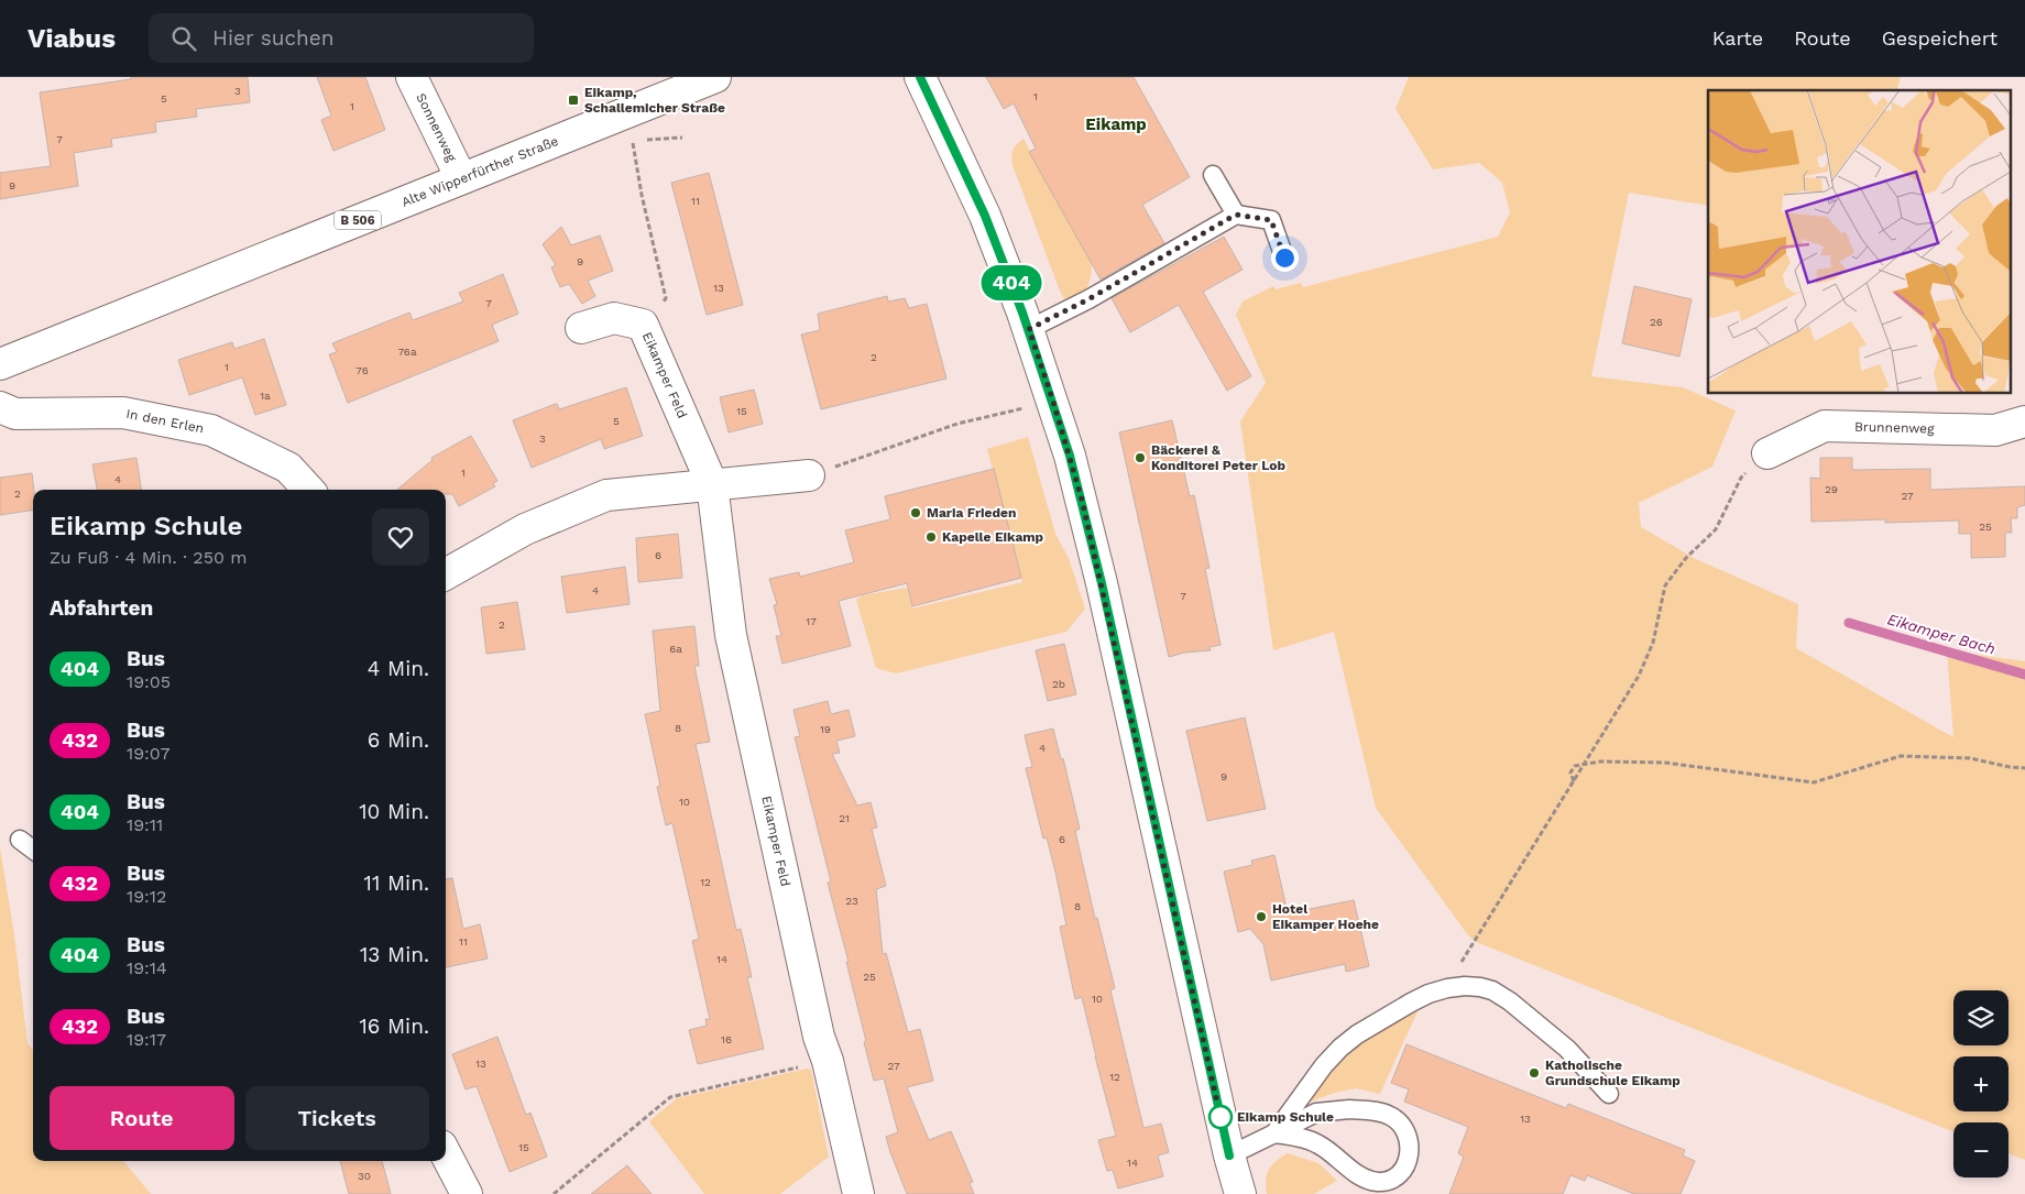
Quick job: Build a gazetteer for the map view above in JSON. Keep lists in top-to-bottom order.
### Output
{
  "streets": {
    "street": [
      "Sonnenweg",
      "Alte Wipperfürther Straße",
      "B 506",
      "Eikamper Feld",
      "In den Erlen",
      "Brunnenweg"
    ]
  },
  "crossings": [
    ["Sonnenweg", "Alte Wipperfürther Straße"]
  ],
  "districts": ["Eikamp"],
  "water": ["Eikamper Bach"],
  "places": {
    "transit": ["Eikamp, Schallemicher Straße"],
    "other": [
      "Bäckerei & Konditorei Peter Lob",
      "Maria Frieden",
      "Kapelle Eikamp",
      "Hotel Eikamper Hoehe",
      "Katholische Grundschule Eikamp",
      "Eikamp Schule"
    ]
  },
  "lines": ["bus line 404"],
  "house_numbers": [
    "3",
    "1",
    "5",
    "1",
    "7",
    "9",
    "11",
    "9",
    "13",
    "7",
    "26",
    "76a",
    "2",
    "1",
    "76",
    "1a",
    "15",
    "5",
    "3",
    "1",
    "4",
    "29",
    "2",
    "27",
    "25",
    "6",
    "4",
    "7",
    "17",
    "2",
    "6a",
    "2b",
    "8",
    "19",
    "4",
    "9",
    "10",
    "21",
    "6",
    "12",
    "23",
    "8",
    "11",
    "14",
    "25",
    "10",
    "16",
    "13",
    "27",
    "12",
    "13",
    "15",
    "14",
    "30"
  ],
  "page": {
    "header": "Viabus",
    "search": "Hier suchen",
    "nav": ["Karte", "Route", "Gespeichert"],
    "on_map": "404",
    "heading": [
      ["Eikamp Schule", "Zu Fuß · 4 Min. · 250 m"],
      "Abfahrten"
    ],
    "list": [
      {
        "mark": "404",
        "name": "Bus",
        "note": "19:05",
        "value": "4 Min."
      },
      {
        "mark": "432",
        "name": "Bus",
        "note": "19:07",
        "value": "6 Min."
      },
      {
        "mark": "404",
        "name": "Bus",
        "note": "19:11",
        "value": "10 Min."
      },
      {
        "mark": "432",
        "name": "Bus",
        "note": "19:12",
        "value": "11 Min."
      },
      {
        "mark": "404",
        "name": "Bus",
        "note": "19:14",
        "value": "13 Min."
      },
      {
        "mark": "432",
        "name": "Bus",
        "note": "19:17",
        "value": "16 Min."
      }
    ],
    "map_buttons": ["+", "−"],
    "buttons": ["Route", "Tickets"]
  }
}
